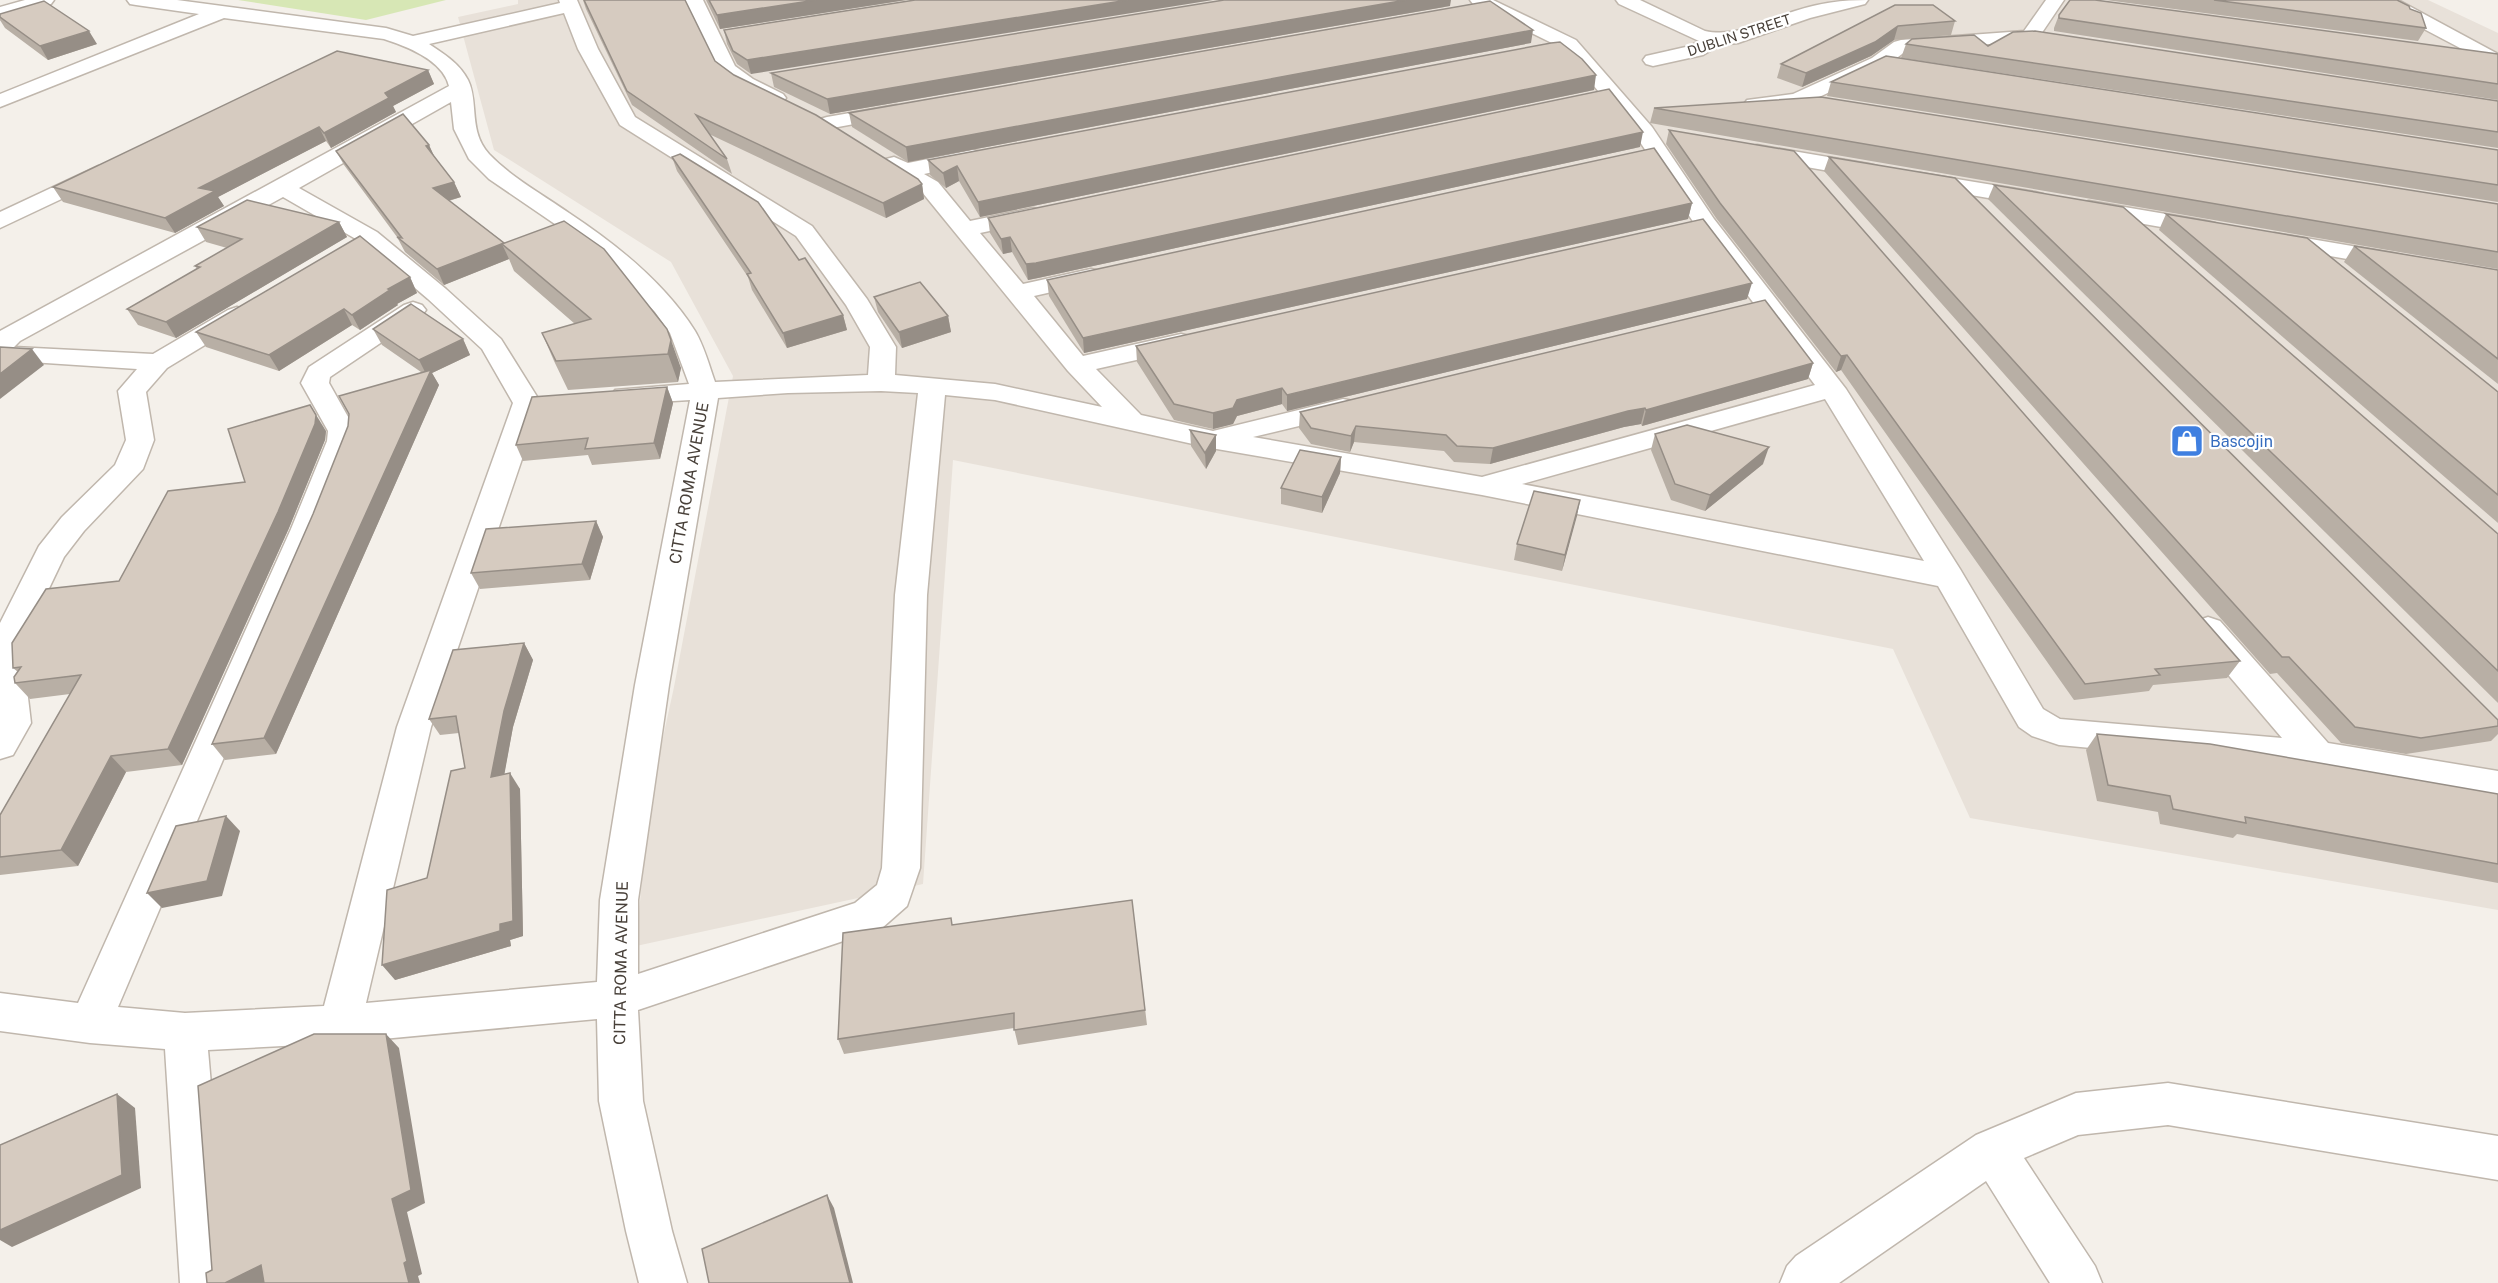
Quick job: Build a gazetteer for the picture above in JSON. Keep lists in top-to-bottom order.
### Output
{
  "streets": {
    "street": ["DUBLIN STREET", "CITTA ROMA AVENUE"]
  },
  "places": {
    "shop": ["Bascojin"]
  }
}
